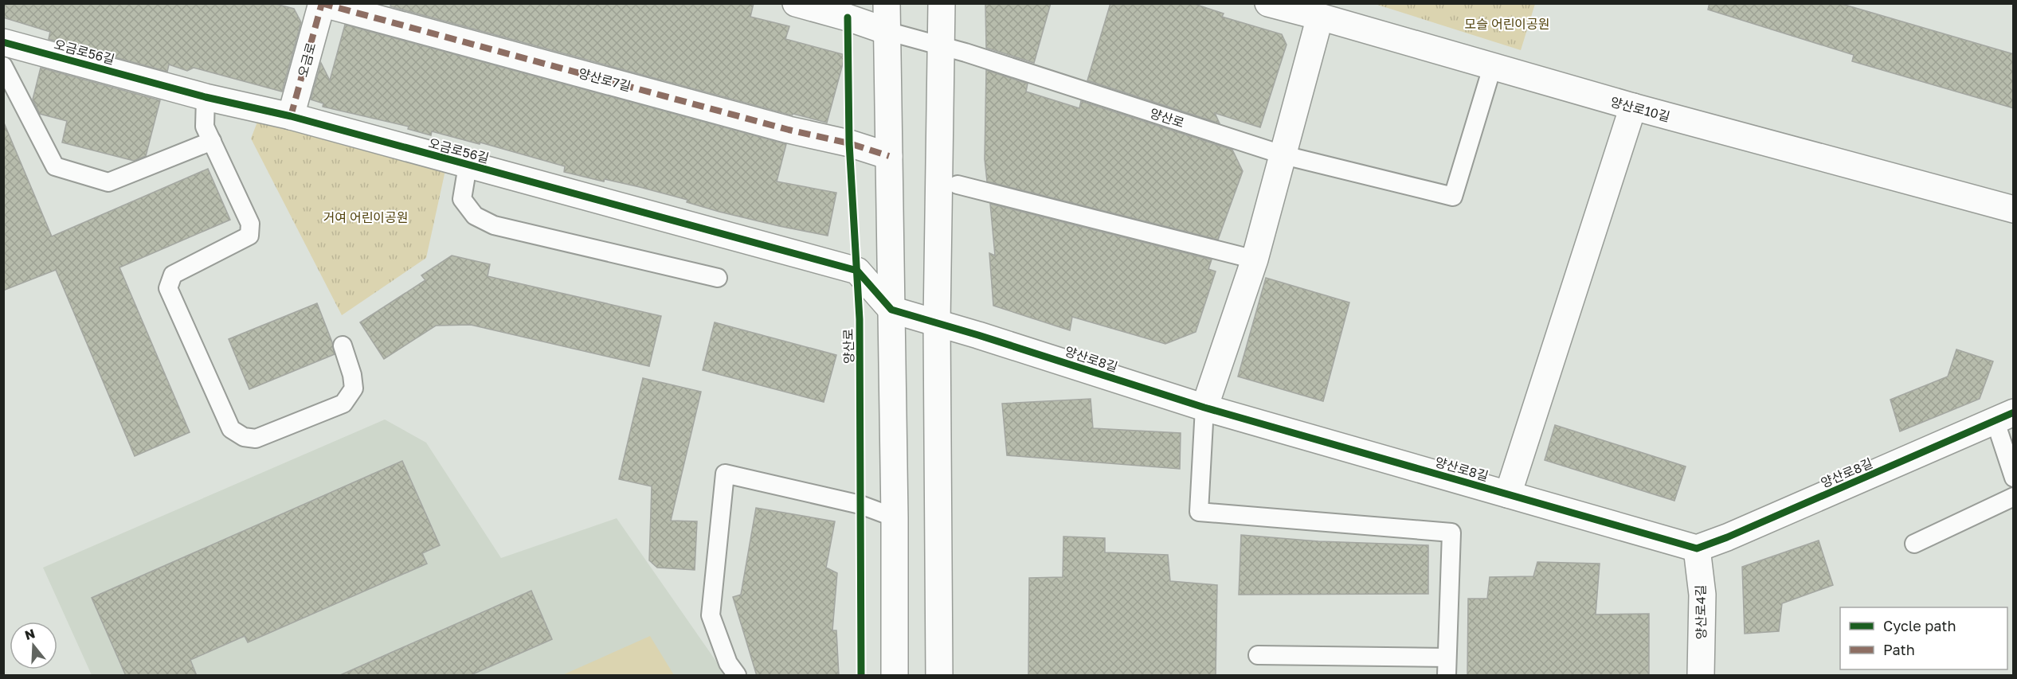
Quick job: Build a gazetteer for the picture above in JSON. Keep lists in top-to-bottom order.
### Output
{
  "streets": {
    "street": [
      "오금로56길",
      "오금로",
      "양산로7길",
      "양산로10길",
      "양산로8길",
      "양산로4길"
    ],
    "lane": ["양산로"]
  },
  "crossings": [
    ["오금로56길", "오금로"],
    ["오금로56길", "양산로8길"],
    ["오금로", "양산로7길"],
    ["양산로10길", "양산로"],
    ["양산로8길", "양산로4길"]
  ],
  "parks": ["모슬 어린이공원", "거여 어린이공원"],
  "legend": ["Cycle path", "Path"],
  "north": "top"
}
